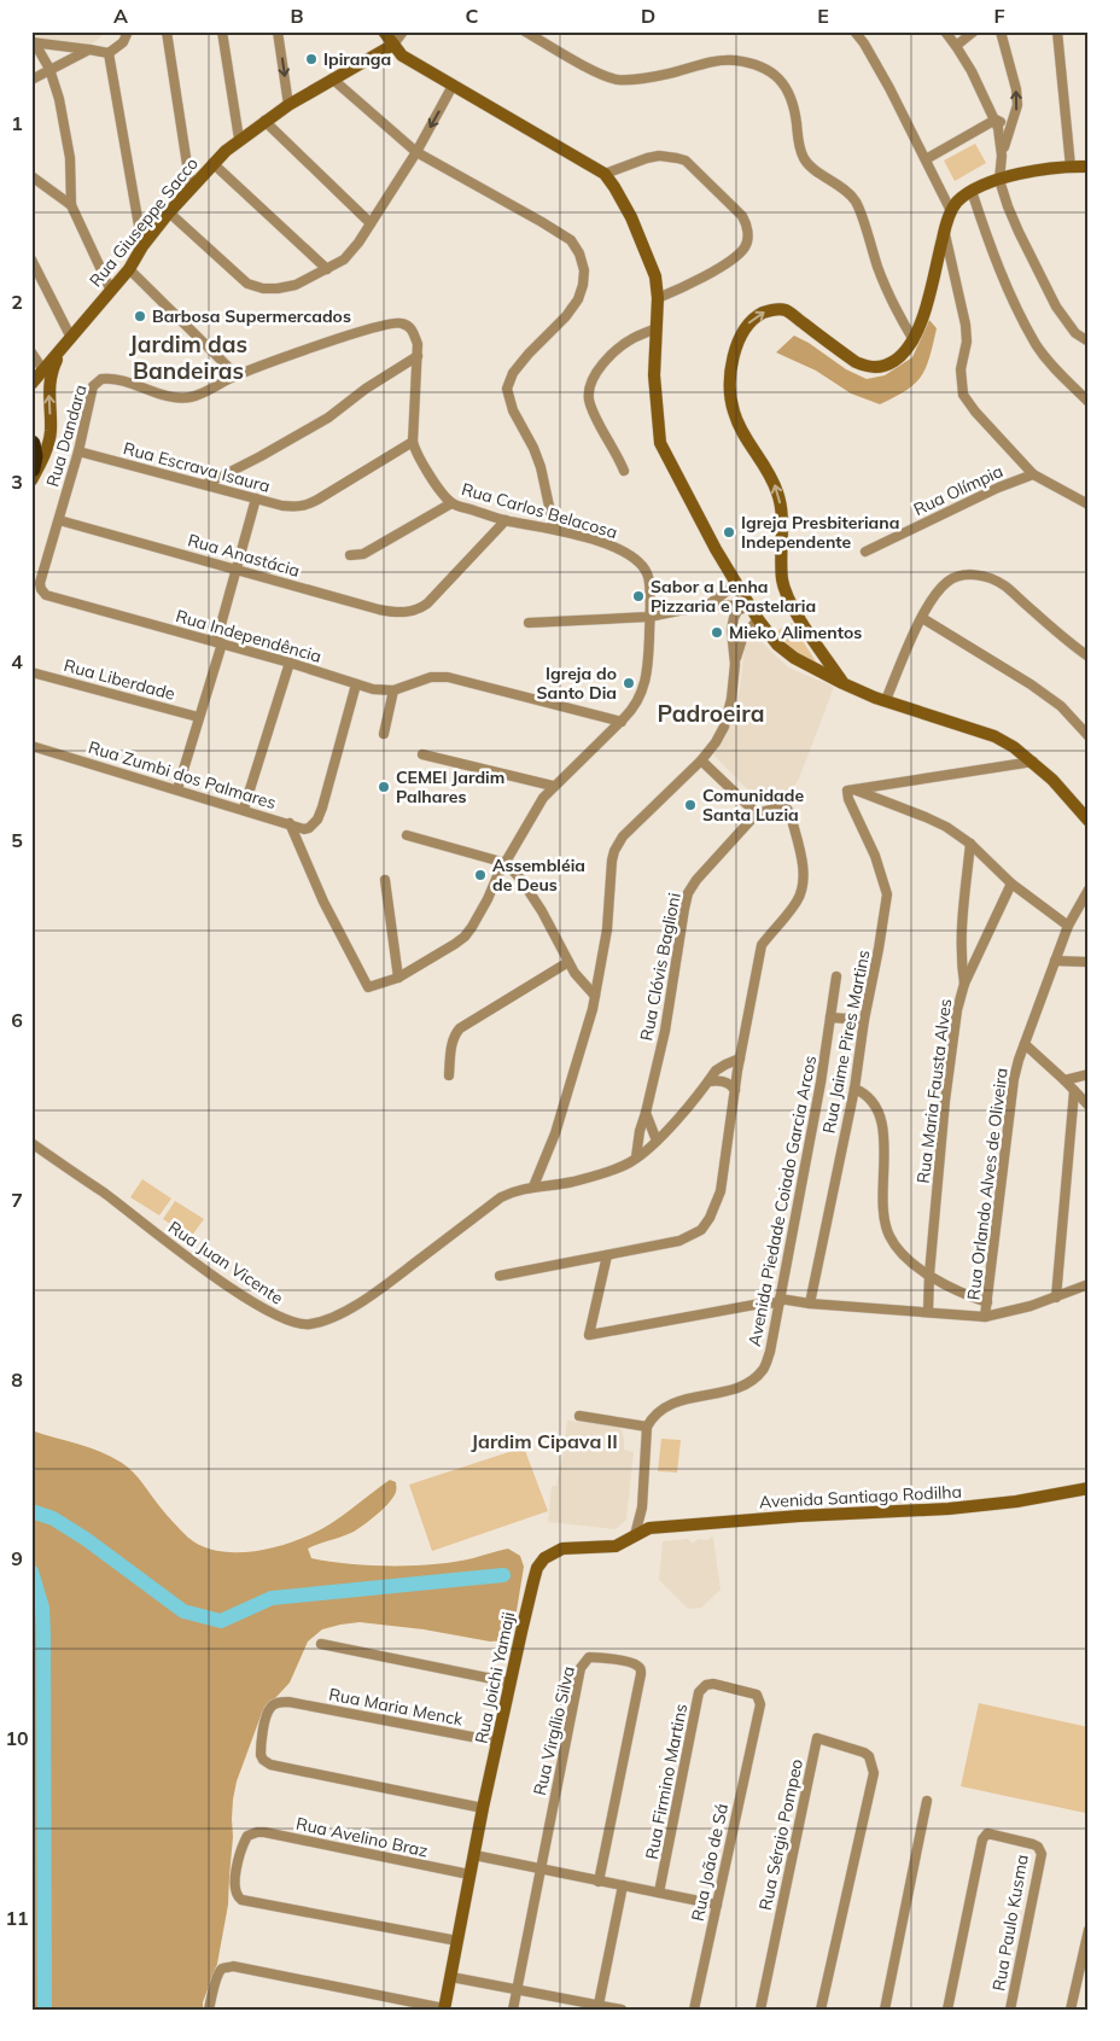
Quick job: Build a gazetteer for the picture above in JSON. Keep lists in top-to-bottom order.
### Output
{
  "streets": {
    "main road": ["Rua Giuseppe Sacco", "Avenida Santiago Rodilha", "Rua Joichi Yamaji"],
    "street": [
      "Rua Dandara",
      "Rua Escrava Isaura",
      "Rua Olímpia",
      "Rua Carlos Belacosa",
      "Rua Anastácia",
      "Rua Independência",
      "Rua Liberdade",
      "Rua Zumbi dos Palmares",
      "Rua Clóvis Baglioni",
      "Rua Jaime Pires Martins",
      "Rua Maria Fausta Alves",
      "Rua Orlando Alves de Oliveira",
      "Avenida Piedade Coiado Garcia Arcos",
      "Rua Juan Vicente",
      "Rua Maria Menck",
      "Rua Virgílio Silva",
      "Rua Firmino Martins",
      "Rua Sérgio Pompeo",
      "Rua Avelino Braz",
      "Rua João de Sá",
      "Rua Paulo Kusma"
    ]
  },
  "crossings": [
    ["Rua Dandara", "Rua Escrava Isaura"],
    ["Rua Dandara", "Rua Carlos Belacosa"],
    ["Rua Dandara", "Rua Anastácia"],
    ["Rua Dandara", "Rua Independência"],
    ["Rua Escrava Isaura", "Rua Carlos Belacosa"],
    ["Rua Carlos Belacosa", "Rua Anastácia"],
    ["Rua Carlos Belacosa", "Rua Independência"],
    ["Rua Carlos Belacosa", "Rua Zumbi dos Palmares"],
    ["Rua Clóvis Baglioni", "Rua Juan Vicente"],
    ["Avenida Santiago Rodilha", "Rua Joichi Yamaji"],
    ["Rua Joichi Yamaji", "Rua Maria Menck"],
    ["Rua Joichi Yamaji", "Rua Avelino Braz"],
    ["Rua Firmino Martins", "Rua João de Sá"]
  ],
  "districts": ["Jardim das Bandeiras", "Padroeira", "Jardim Cipava II"],
  "places": [
    "Ipiranga",
    "Barbosa Supermercados",
    "Igreja Presbiteriana Independente",
    "Sabor a Lenha Pizzaria e Pastelaria",
    "Mieko Alimentos",
    "Igreja do Santo Dia",
    "CEMEI Jardim Palhares",
    "Comunidade Santa Luzia",
    "Assembléia de Deus"
  ],
  "grid": {
    "columns": [
      "A",
      "B",
      "C",
      "D",
      "E",
      "F"
    ],
    "rows": [
      "1",
      "2",
      "3",
      "4",
      "5",
      "6",
      "7",
      "8",
      "9",
      "10",
      "11"
    ]
  }
}
